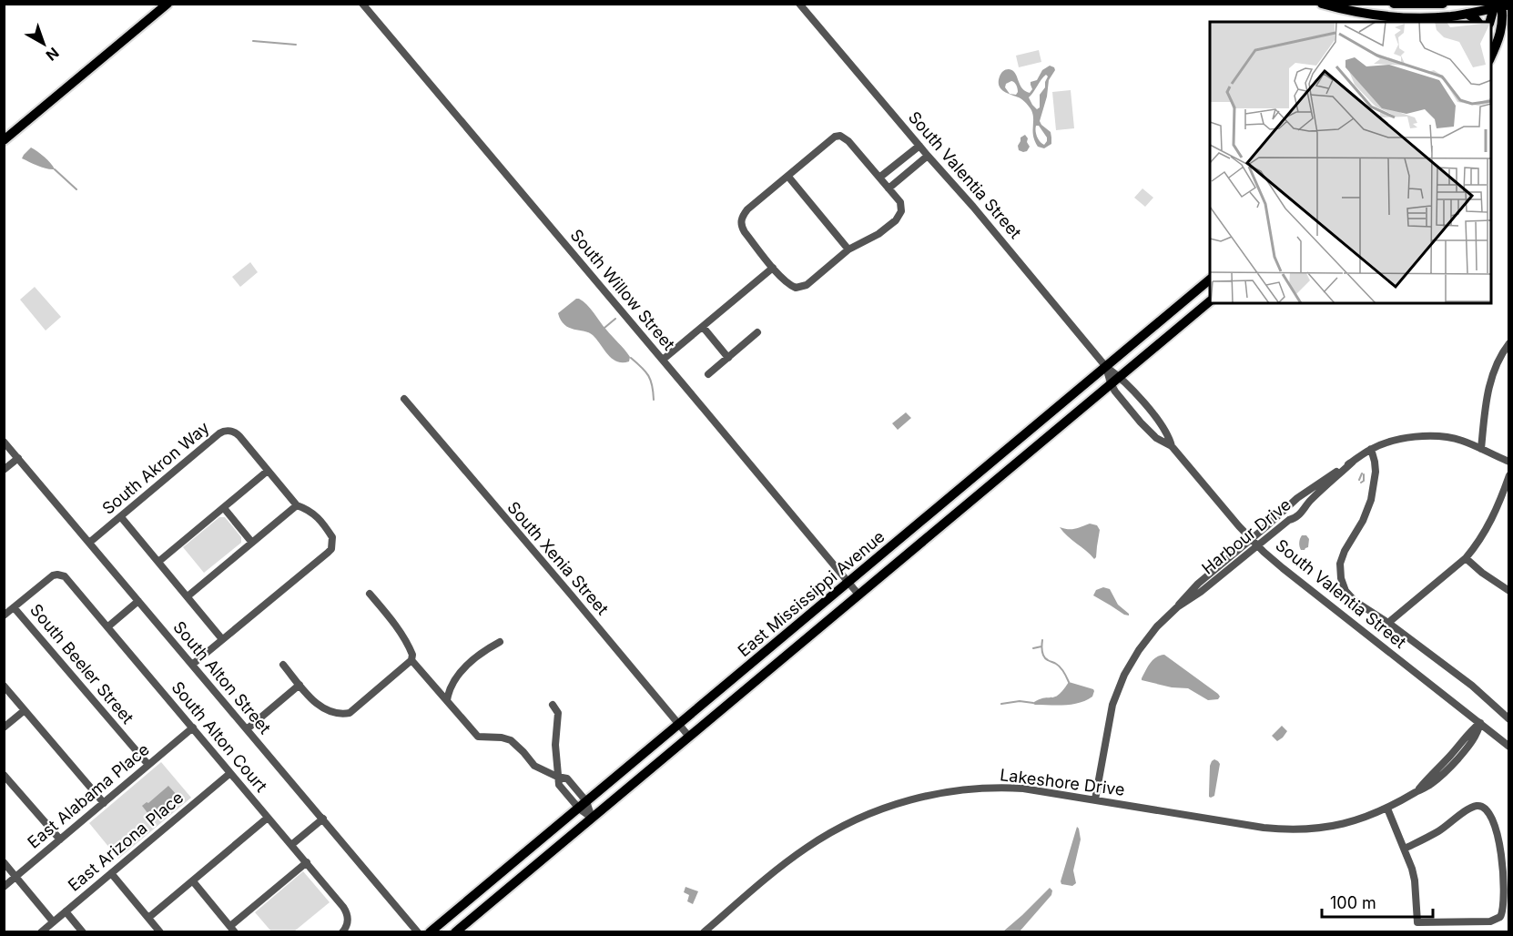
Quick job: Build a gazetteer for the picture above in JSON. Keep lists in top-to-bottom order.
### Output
{
  "streets": {
    "main road": ["East Mississippi Avenue"],
    "street": [
      "South Valentia Street",
      "South Willow Street",
      "South Akron Way",
      "Harbour Drive",
      "South Xenia Street",
      "South Beeler Street",
      "South Alton Street",
      "South Alton Court",
      "Lakeshore Drive",
      "East Alabama Place",
      "East Arizona Place"
    ]
  },
  "crossings": [
    ["South Valentia Street", "Harbour Drive"],
    ["South Valentia Street", "East Mississippi Avenue"],
    ["South Valentia Street", "Lakeshore Drive"],
    ["South Willow Street", "East Mississippi Avenue"],
    ["South Akron Way", "South Alton Street"],
    ["Harbour Drive", "Lakeshore Drive"],
    ["South Xenia Street", "East Mississippi Avenue"],
    ["South Beeler Street", "South Alton Court"],
    ["South Beeler Street", "East Alabama Place"],
    ["South Alton Court", "East Alabama Place"],
    ["South Alton Court", "East Arizona Place"]
  ],
  "scale_bar": "100 m",
  "north": "bottom right"
}
